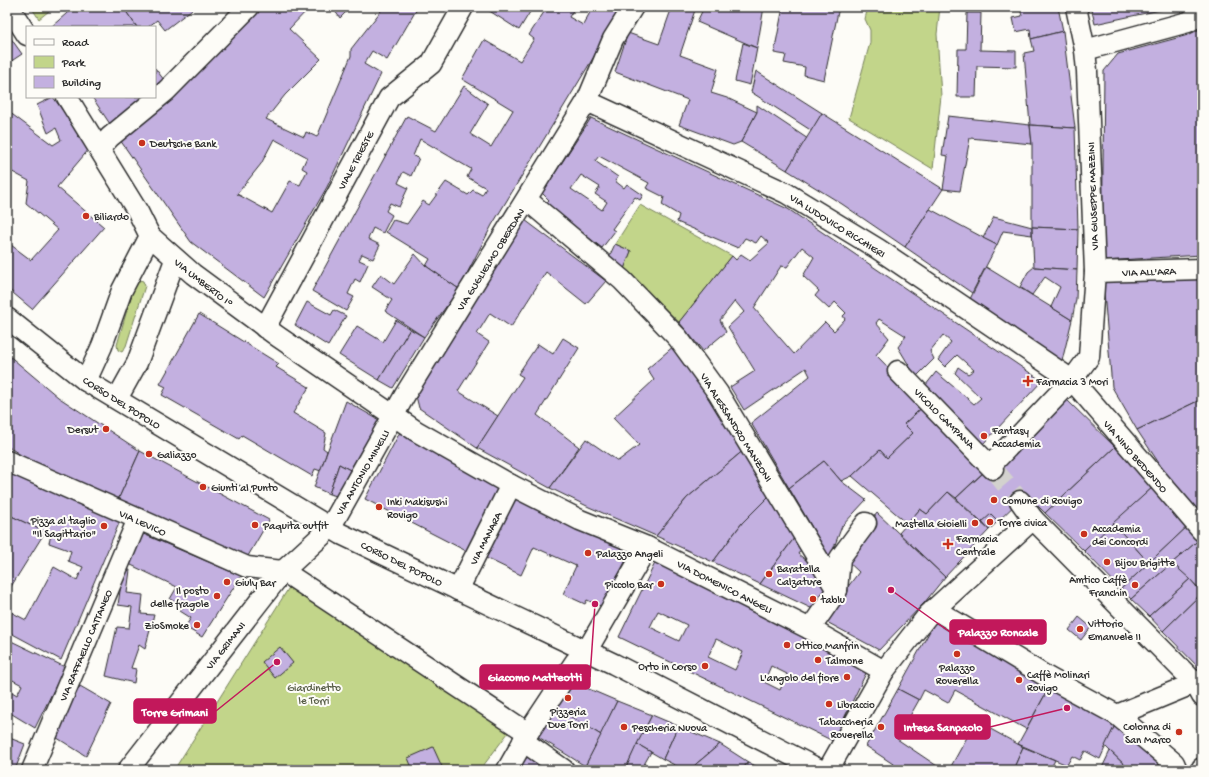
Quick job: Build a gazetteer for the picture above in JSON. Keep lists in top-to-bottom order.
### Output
{
  "streets": {
    "street": [
      "VIALE TRIESTE",
      "VIA GIUSEPPE MAZZINI",
      "VIA LUDOVICO RICCHIERI",
      "VIA GUGLIELMO OBERDAN",
      "VIA ALL'ARA",
      "VIA UMBERTO I°",
      "CORSO DEL POPOLO",
      "VICOLO CAMPANA",
      "VIA ALESSANDRO MANZONI",
      "VIA NINO BEDENDO",
      "VIA ANTONIO MINELLI",
      "VIA LEVICO",
      "VIA MANARA",
      "VIA DOMENICO ANGELI",
      "VIA RAFFAELLO CATTANEO",
      "VIA GRIMANI"
    ]
  },
  "crossings": [
    ["VIALE TRIESTE", "VIA UMBERTO I°"],
    ["VIA GIUSEPPE MAZZINI", "VIA LUDOVICO RICCHIERI"],
    ["VIA GIUSEPPE MAZZINI", "VIA ALL'ARA"],
    ["VIA GIUSEPPE MAZZINI", "VICOLO CAMPANA"],
    ["VIA GIUSEPPE MAZZINI", "VIA NINO BEDENDO"],
    ["VIA LUDOVICO RICCHIERI", "VIA GUGLIELMO OBERDAN"],
    ["VIA LUDOVICO RICCHIERI", "VIA NINO BEDENDO"],
    ["VIA GUGLIELMO OBERDAN", "VIA UMBERTO I°"],
    ["VIA GUGLIELMO OBERDAN", "VIA ALESSANDRO MANZONI"],
    ["VIA GUGLIELMO OBERDAN", "VIA ANTONIO MINELLI"],
    ["VIA GUGLIELMO OBERDAN", "VIA DOMENICO ANGELI"],
    ["VIA UMBERTO I°", "VIA ANTONIO MINELLI"],
    ["VIA UMBERTO I°", "VIA DOMENICO ANGELI"],
    ["CORSO DEL POPOLO", "VIA ANTONIO MINELLI"],
    ["CORSO DEL POPOLO", "VIA MANARA"],
    ["CORSO DEL POPOLO", "VIA GRIMANI"],
    ["VIA ANTONIO MINELLI", "VIA DOMENICO ANGELI"],
    ["VIA ANTONIO MINELLI", "VIA GRIMANI"],
    ["VIA LEVICO", "VIA RAFFAELLO CATTANEO"],
    ["VIA LEVICO", "VIA GRIMANI"],
    ["VIA MANARA", "VIA DOMENICO ANGELI"]
  ],
  "parks": ["Giardinetto le Torri"],
  "places": {
    "other": [
      "Deutsche Bank",
      "Biliardo",
      "Dersut",
      "Fantasy Accademia",
      "Galiazzo",
      "Giunti al Punto",
      "Comune di Rovigo",
      "Inki Makisushi Rovigo",
      "Torre civica",
      "Mastella Gioielli",
      "Paquita outfit",
      "Pizza al taglio \"Il Sagittario\"",
      "Accademia dei Concordi",
      "Palazzo Angeli",
      "Bijou Brigitte",
      "Baratella Calzature",
      "Giuly Bar",
      "Piccolo Bar",
      "Amtico Caffè Franchin",
      "Palazzo Roncale",
      "Il posto delle fragole",
      "tablu",
      "Giacomo Matteotti",
      "ZioSmoke",
      "Vittorio Emanuele II",
      "Ottico Manfrin",
      "Palazzo Roverella",
      "Talmone",
      "Torre Grimani",
      "Orto in Corso",
      "L'angolo del fiore",
      "Caffè Molinari Rovigo",
      "Pizzeria Due Torri",
      "Libraccio",
      "Intesa Sanpaolo",
      "Pescheria Nuova",
      "Tabaccheria Roverella",
      "Colonna di San Marco"
    ],
    "health": ["Farmacia 3 Mori", "Farmacia Centrale"]
  },
  "legend": ["Road", "Park", "Building"]
}
